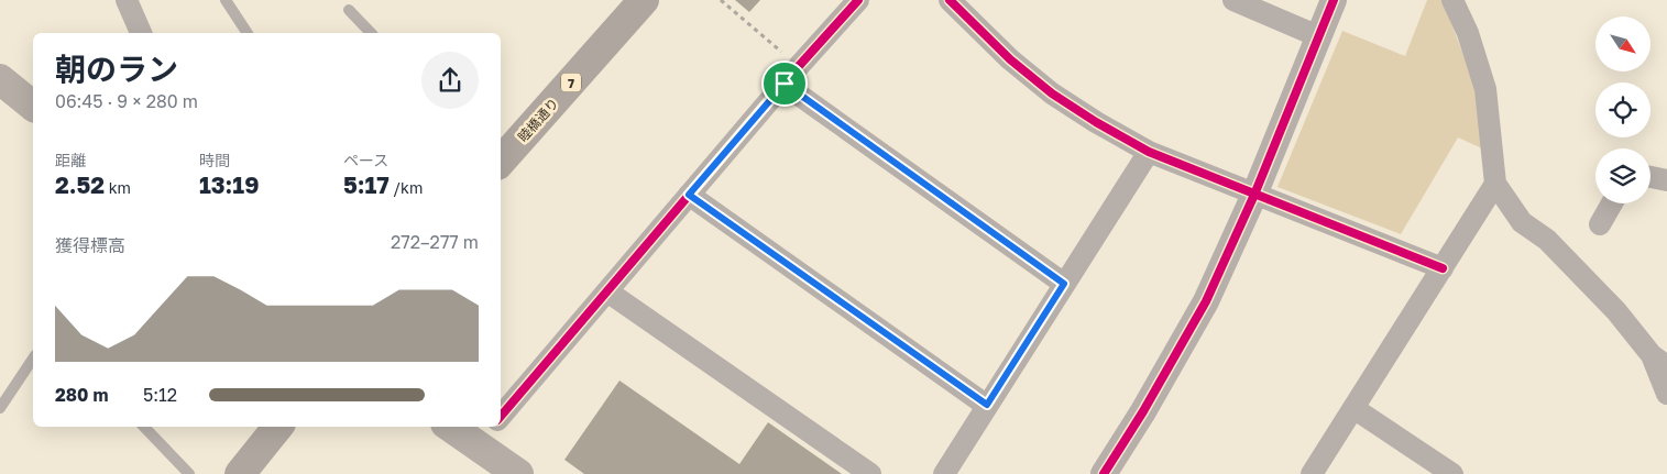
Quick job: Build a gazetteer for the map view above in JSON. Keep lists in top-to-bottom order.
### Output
{
  "streets": {
    "main road": ["7", "睦橋通り"]
  },
  "north": "bottom right",
  "page": {
    "heading": ["朝のラン", "06:45 · 9 × 280 m"],
    "stats": [
      ["距離", "2.52 km"],
      ["時間", "13:19"],
      ["ペース", "5:17 /km"]
    ],
    "chart": ["獲得標高", "272–277 m"],
    "list": [
      {
        "name": "280 m",
        "note": "5:12"
      }
    ]
  }
}
